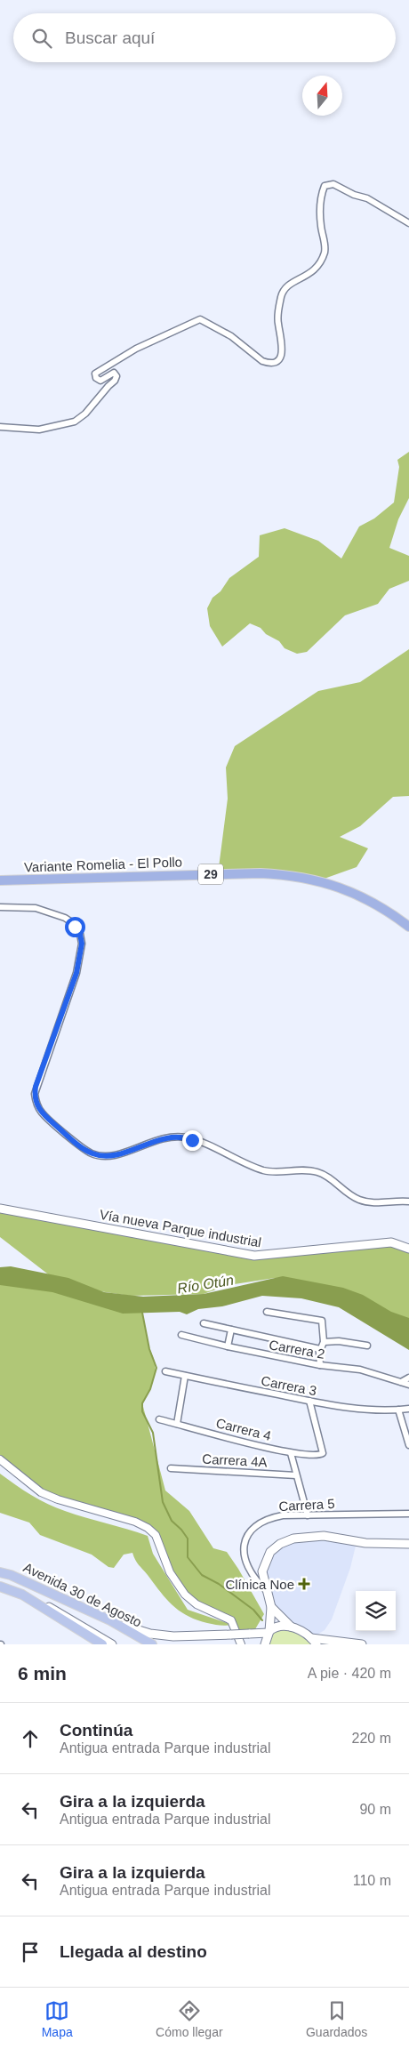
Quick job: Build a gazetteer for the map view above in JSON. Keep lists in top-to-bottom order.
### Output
{
  "streets": {
    "highway": ["Variante Romelia - El Pollo", "29"],
    "main road": ["Vía nueva Parque industrial", "Avenida 30 de Agosto"],
    "street": [
      "Carrera 2",
      "Carrera 3",
      "Carrera 4",
      "Carrera 4A",
      "Carrera 5"
    ]
  },
  "crossings": [
    ["Carrera 3", "Carrera 4"]
  ],
  "water": ["Río Otún"],
  "places": {
    "health": ["Clínica Noe"]
  },
  "north": "top",
  "page": {
    "search": "Buscar aquí",
    "heading": ["6 min", "A pie · 420 m"],
    "list": [
      ["Continúa", "Antigua entrada Parque industrial", "220 m"],
      ["Gira a la izquierda", "Antigua entrada Parque industrial", "90 m"],
      ["Gira a la izquierda", "Antigua entrada Parque industrial", "110 m"],
      "Llegada al destino"
    ],
    "nav": ["Mapa", "Cómo llegar", "Guardados"]
  }
}
